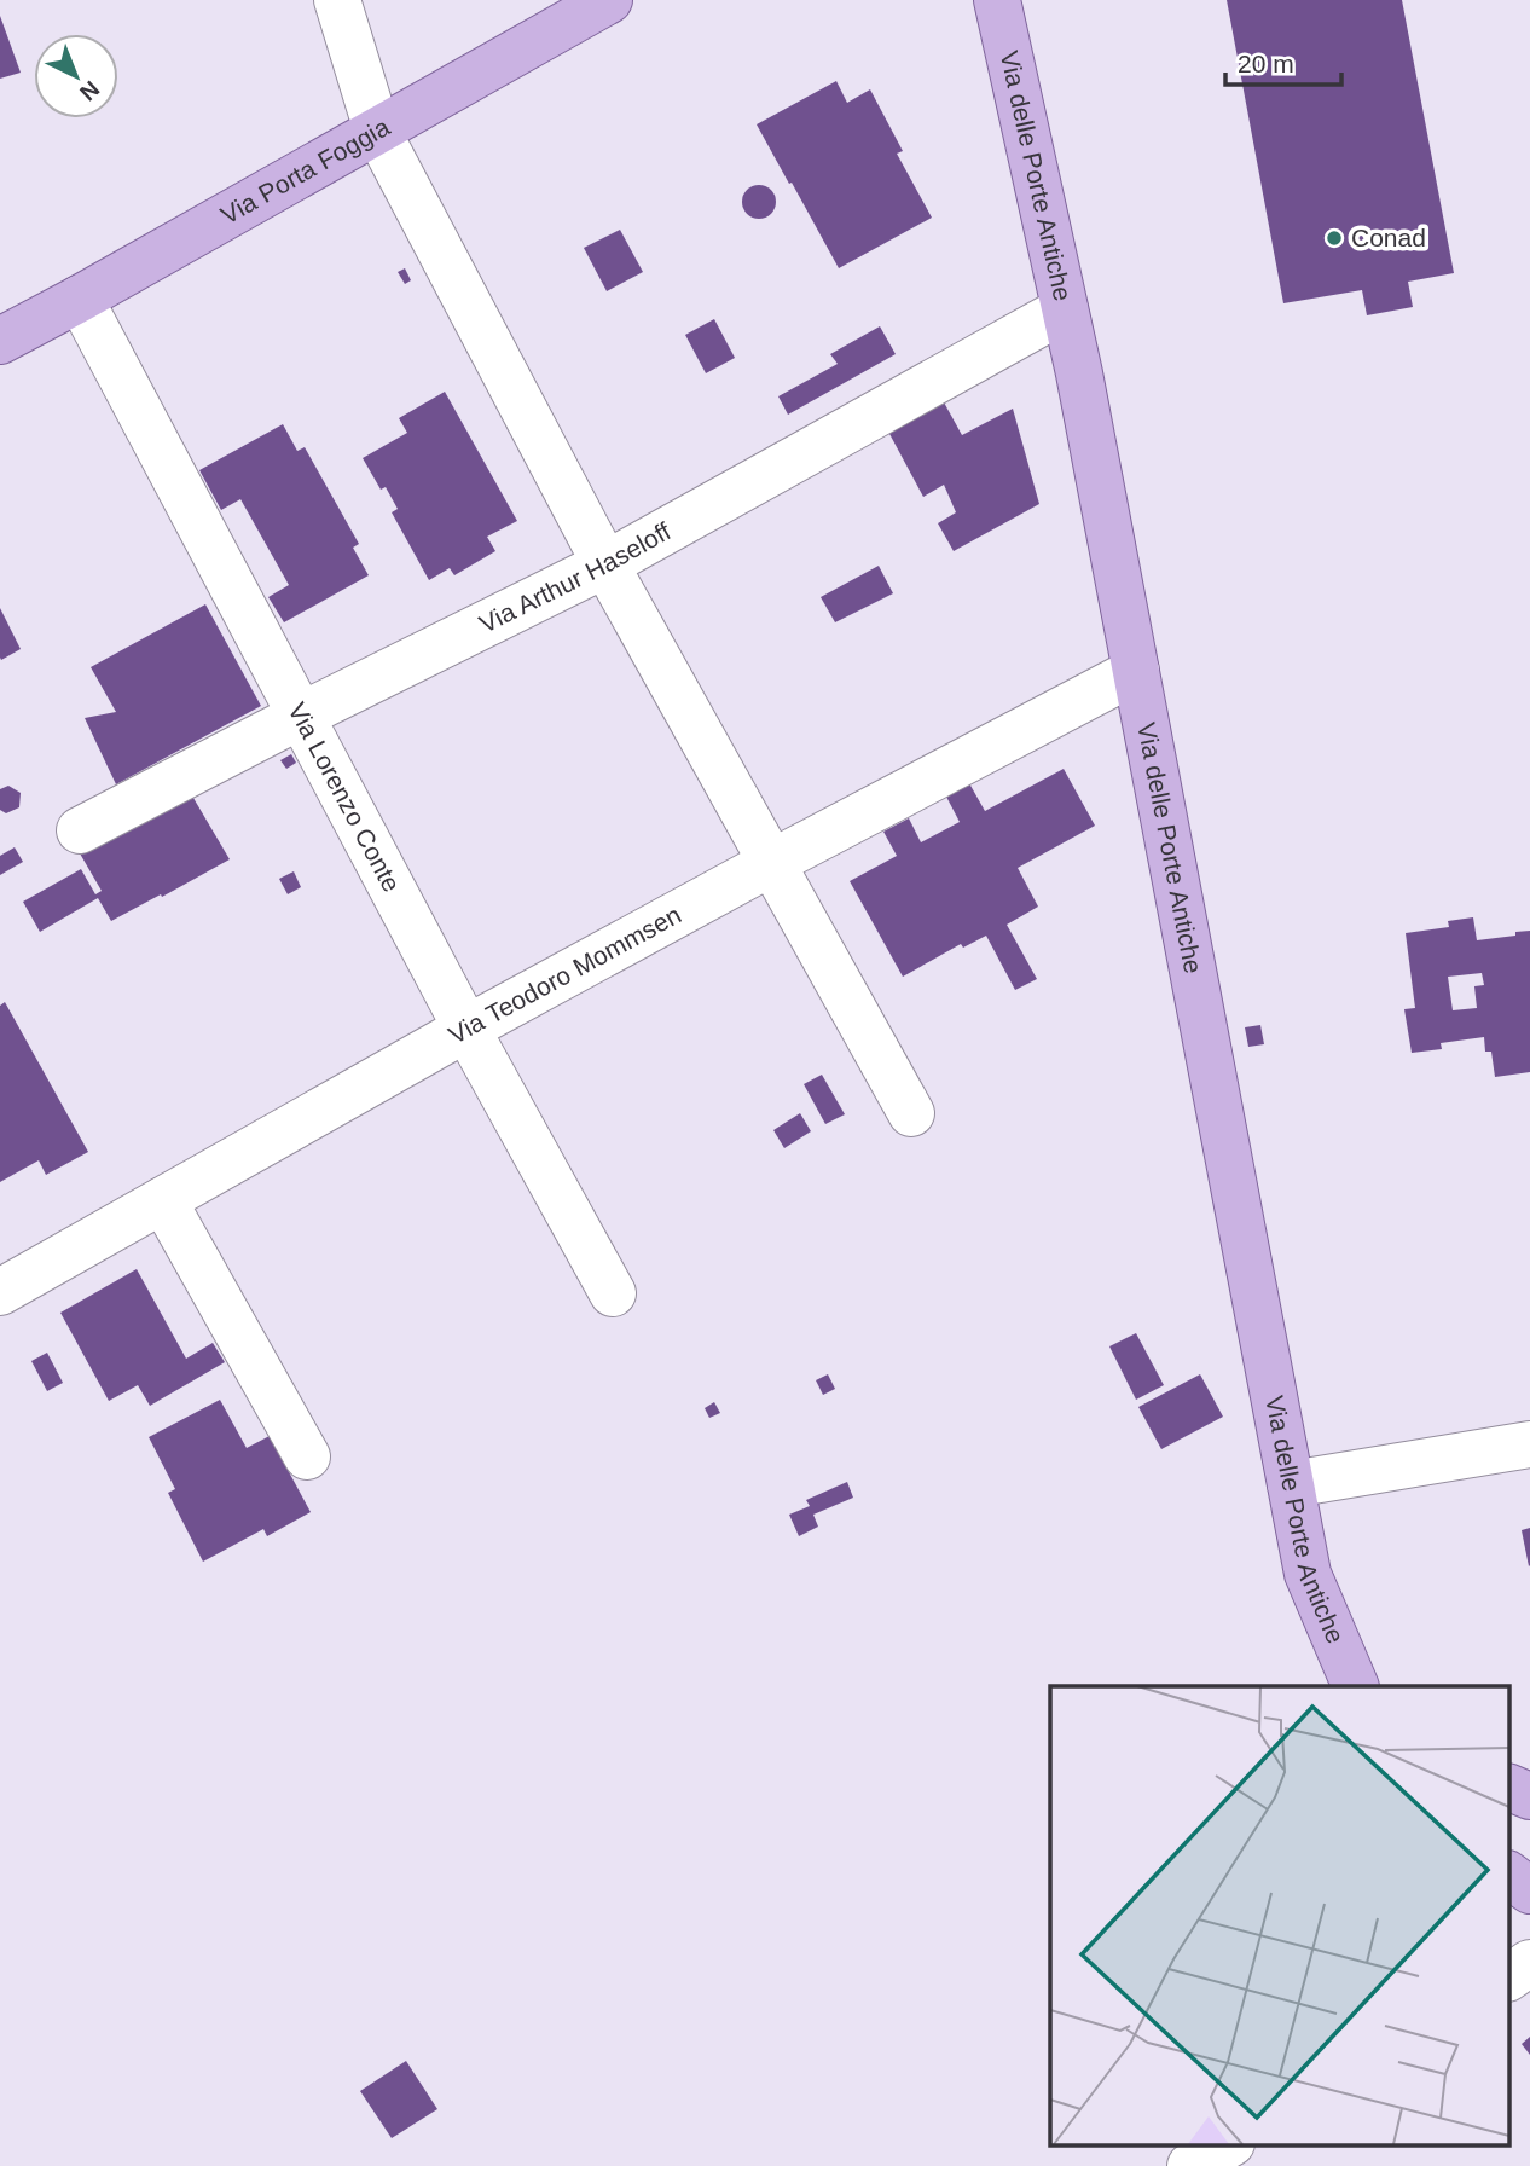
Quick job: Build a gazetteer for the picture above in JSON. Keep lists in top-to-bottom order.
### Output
{
  "streets": {
    "main road": ["Via Porta Foggia", "Via delle Porte Antiche"],
    "street": ["Via Arthur Haseloff", "Via Lorenzo Conte", "Via Teodoro Mommsen"]
  },
  "crossings": [
    ["Via Porta Foggia", "Via Lorenzo Conte"],
    ["Via delle Porte Antiche", "Via Arthur Haseloff"],
    ["Via delle Porte Antiche", "Via Teodoro Mommsen"],
    ["Via Arthur Haseloff", "Via Lorenzo Conte"],
    ["Via Lorenzo Conte", "Via Teodoro Mommsen"]
  ],
  "places": ["Conad"],
  "scale_bar": "20 m",
  "north": "bottom right"
}
